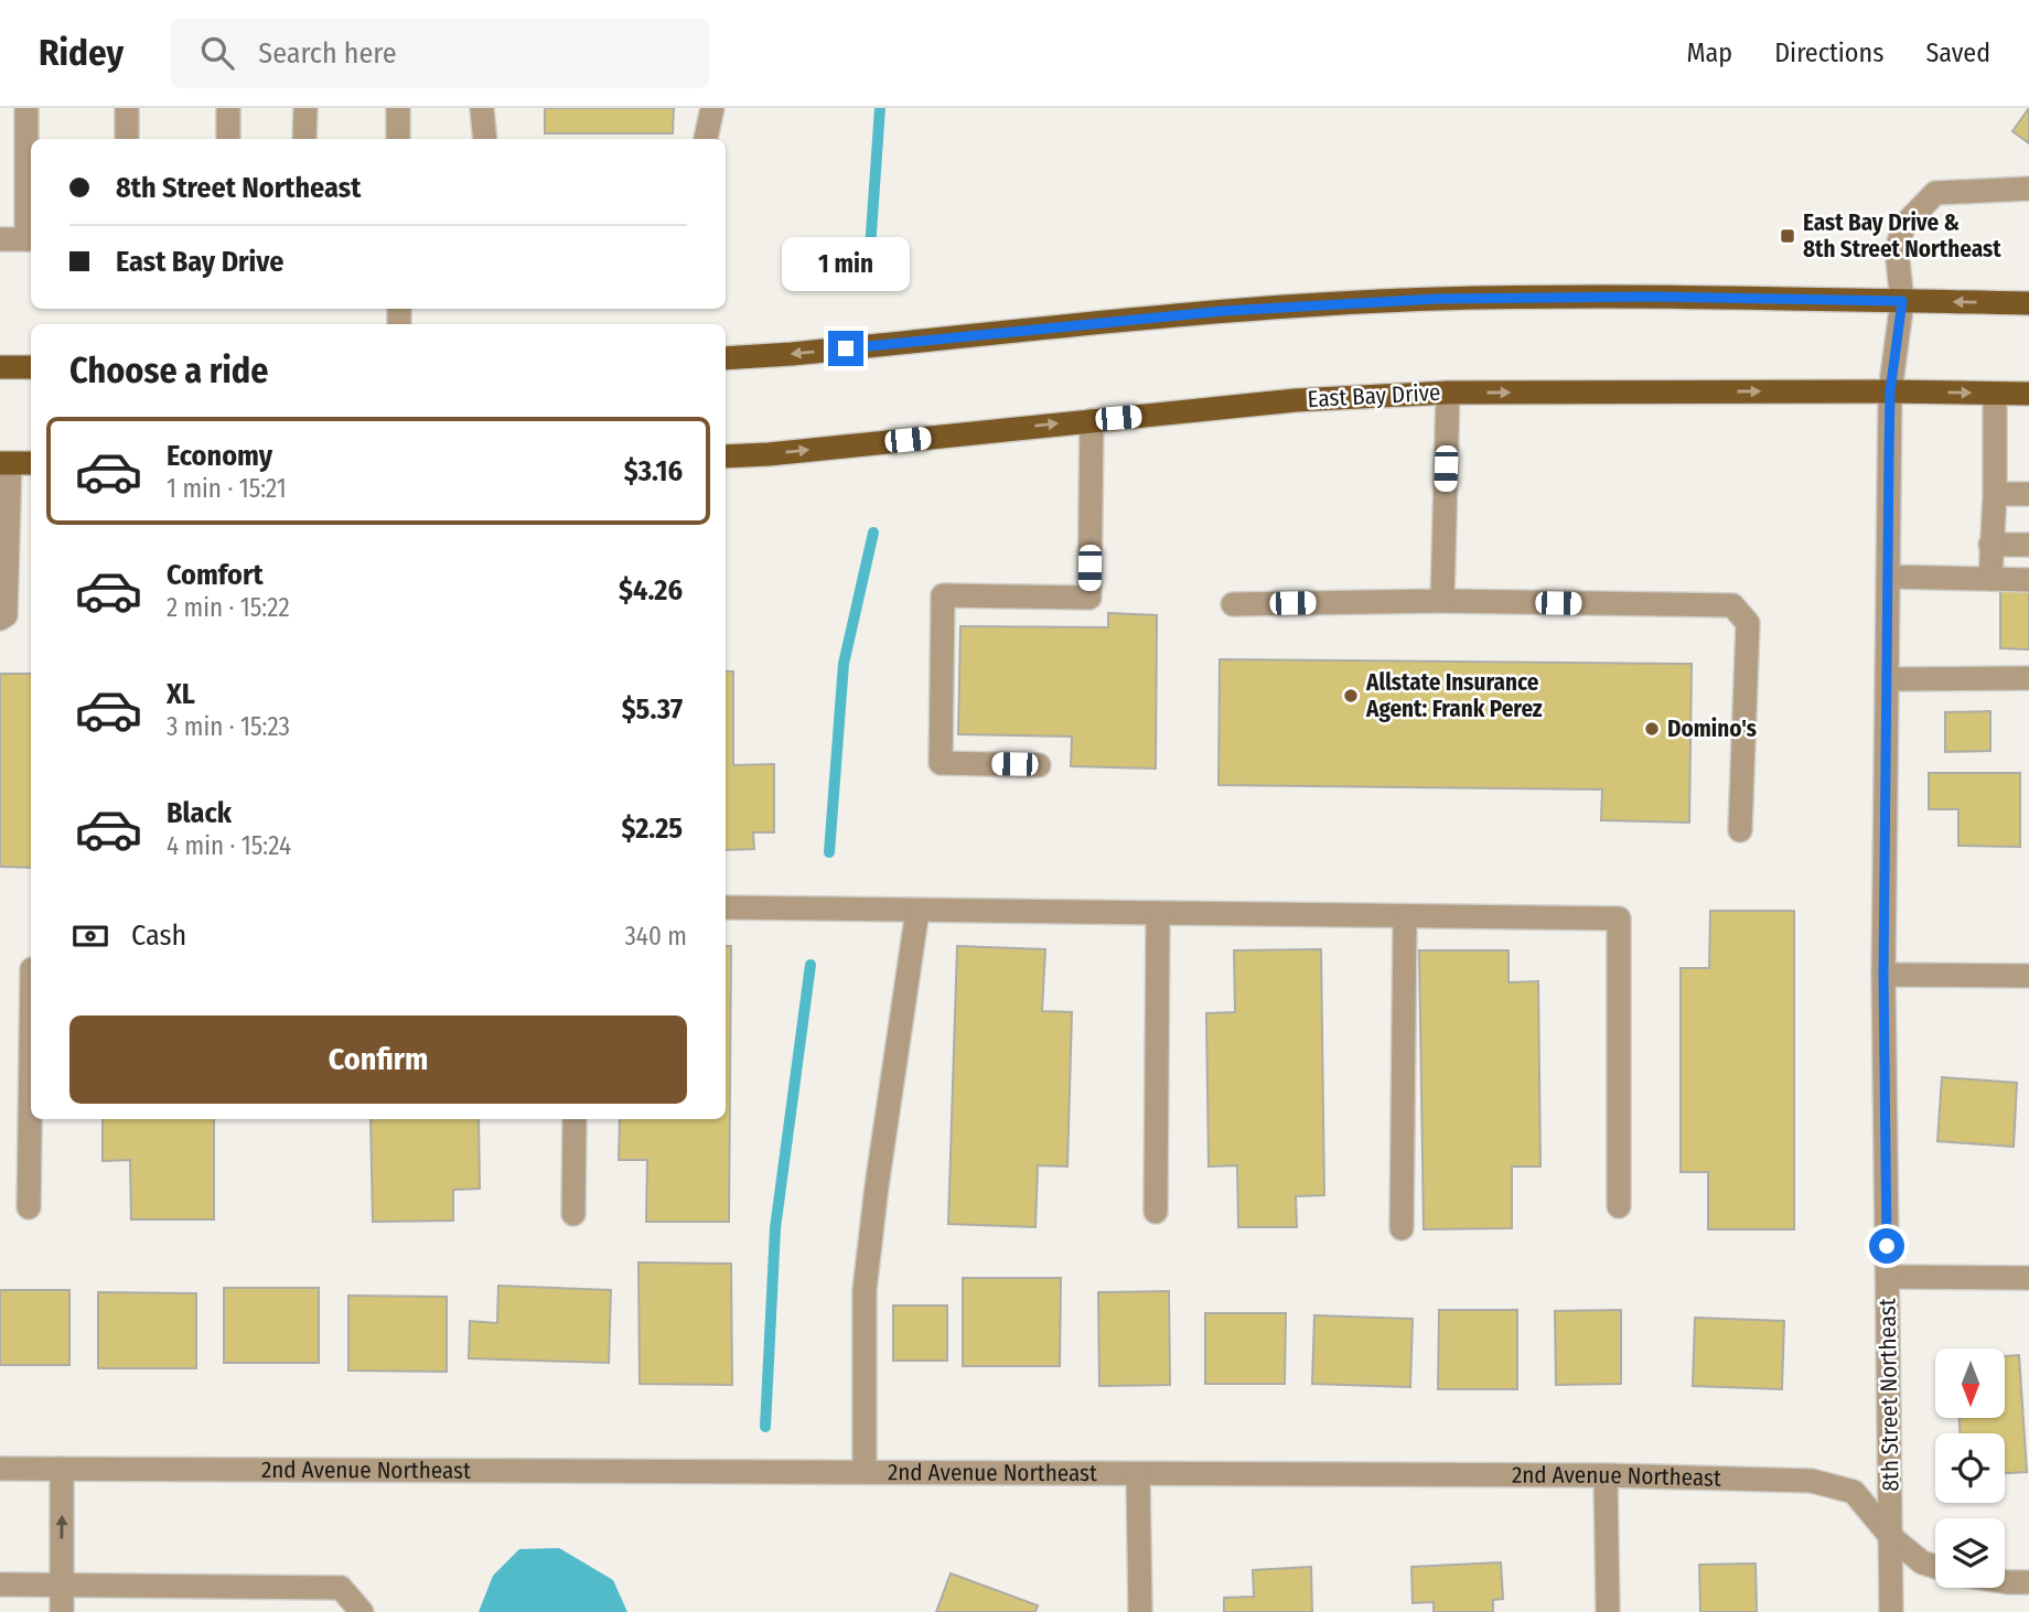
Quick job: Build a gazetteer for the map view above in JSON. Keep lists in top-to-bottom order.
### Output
{
  "streets": {
    "main road": ["East Bay Drive"],
    "street": ["8th Street Northeast", "2nd Avenue Northeast"]
  },
  "crossings": [
    ["East Bay Drive", "8th Street Northeast"],
    ["8th Street Northeast", "2nd Avenue Northeast"]
  ],
  "places": {
    "transit": ["East Bay Drive & 8th Street Northeast"],
    "other": ["Allstate Insurance Agent: Frank Perez", "Domino's"]
  },
  "north": "bottom",
  "page": {
    "header": "Ridey",
    "search": "Search here",
    "nav": ["Map", "Directions", "Saved"],
    "banner": ["8th Street Northeast", "East Bay Drive"],
    "bubble": "1 min",
    "heading": "Choose a ride",
    "list": [
      {
        "name": "Economy",
        "note": "1 min · 15:21",
        "value": "$3.16"
      },
      {
        "name": "Comfort",
        "note": "2 min · 15:22",
        "value": "$4.26"
      },
      {
        "name": "XL",
        "note": "3 min · 15:23",
        "value": "$5.37"
      },
      {
        "name": "Black",
        "note": "4 min · 15:24",
        "value": "$2.25"
      }
    ],
    "pay": ["Cash", "340 m"],
    "buttons": "Confirm"
  }
}
